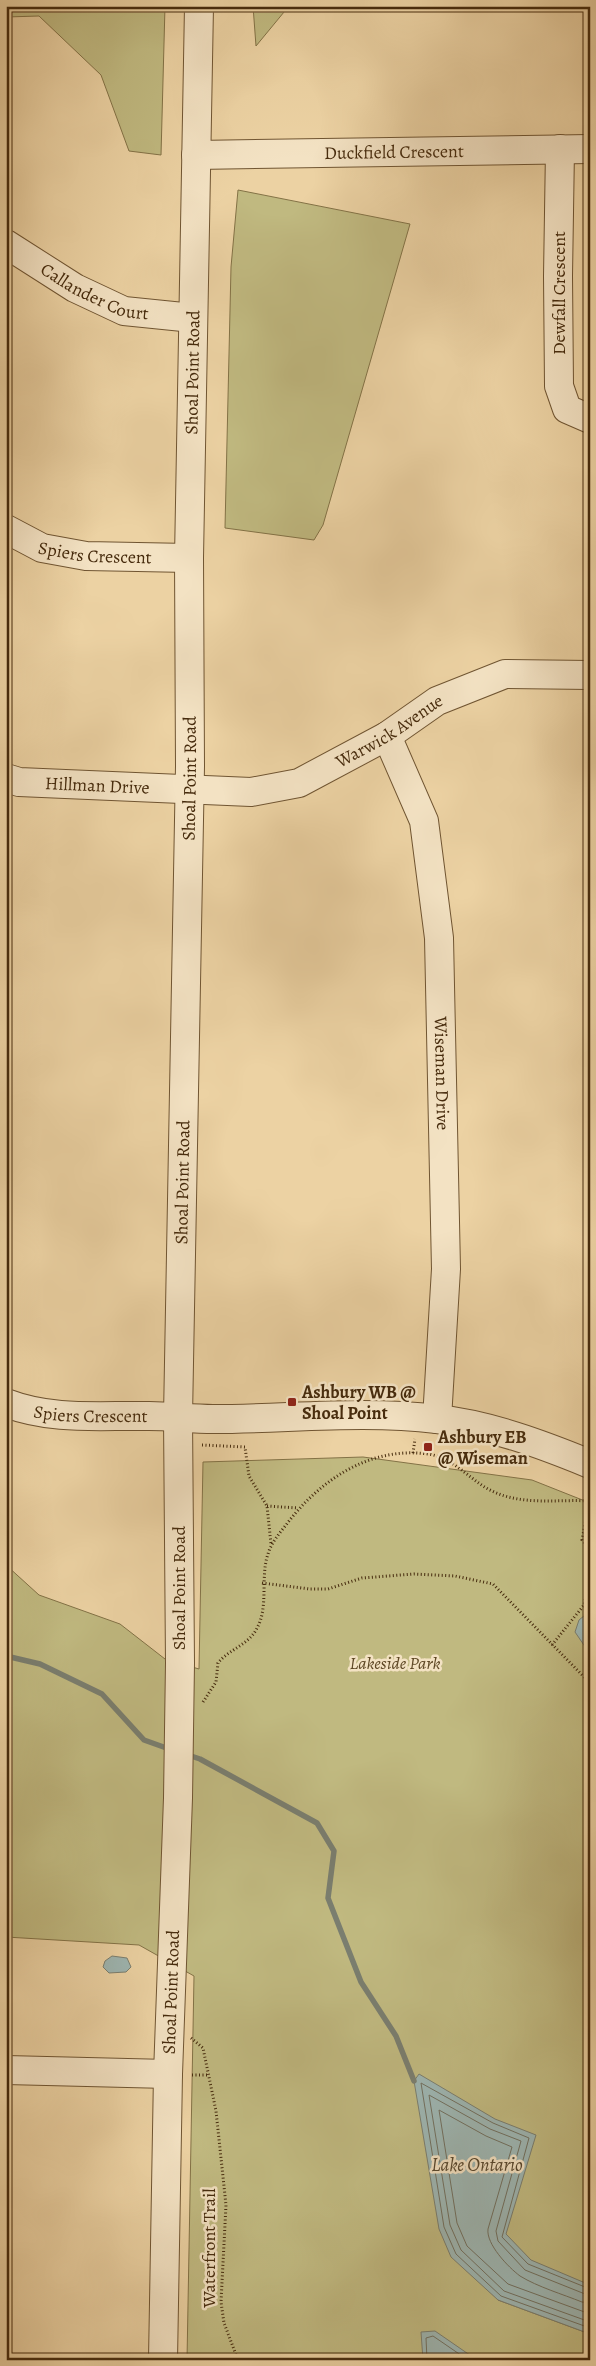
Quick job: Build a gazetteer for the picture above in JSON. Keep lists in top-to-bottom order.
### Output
{
  "streets": {
    "street": [
      "Duckfield Crescent",
      "Callander Court",
      "Dewfall Crescent",
      "Shoal Point Road",
      "Spiers Crescent",
      "Warwick Avenue",
      "Hillman Drive",
      "Wiseman Drive"
    ],
    "path": ["Waterfront Trail"]
  },
  "crossings": [
    ["Duckfield Crescent", "Dewfall Crescent"],
    ["Duckfield Crescent", "Shoal Point Road"],
    ["Callander Court", "Shoal Point Road"],
    ["Shoal Point Road", "Spiers Crescent"],
    ["Shoal Point Road", "Warwick Avenue"],
    ["Shoal Point Road", "Hillman Drive"],
    ["Spiers Crescent", "Wiseman Drive"],
    ["Warwick Avenue", "Hillman Drive"],
    ["Warwick Avenue", "Wiseman Drive"]
  ],
  "water": ["Lake Ontario"],
  "parks": ["Lakeside Park"],
  "places": {
    "transit": ["Ashbury WB @ Shoal Point", "Ashbury EB @ Wiseman"]
  }
}
